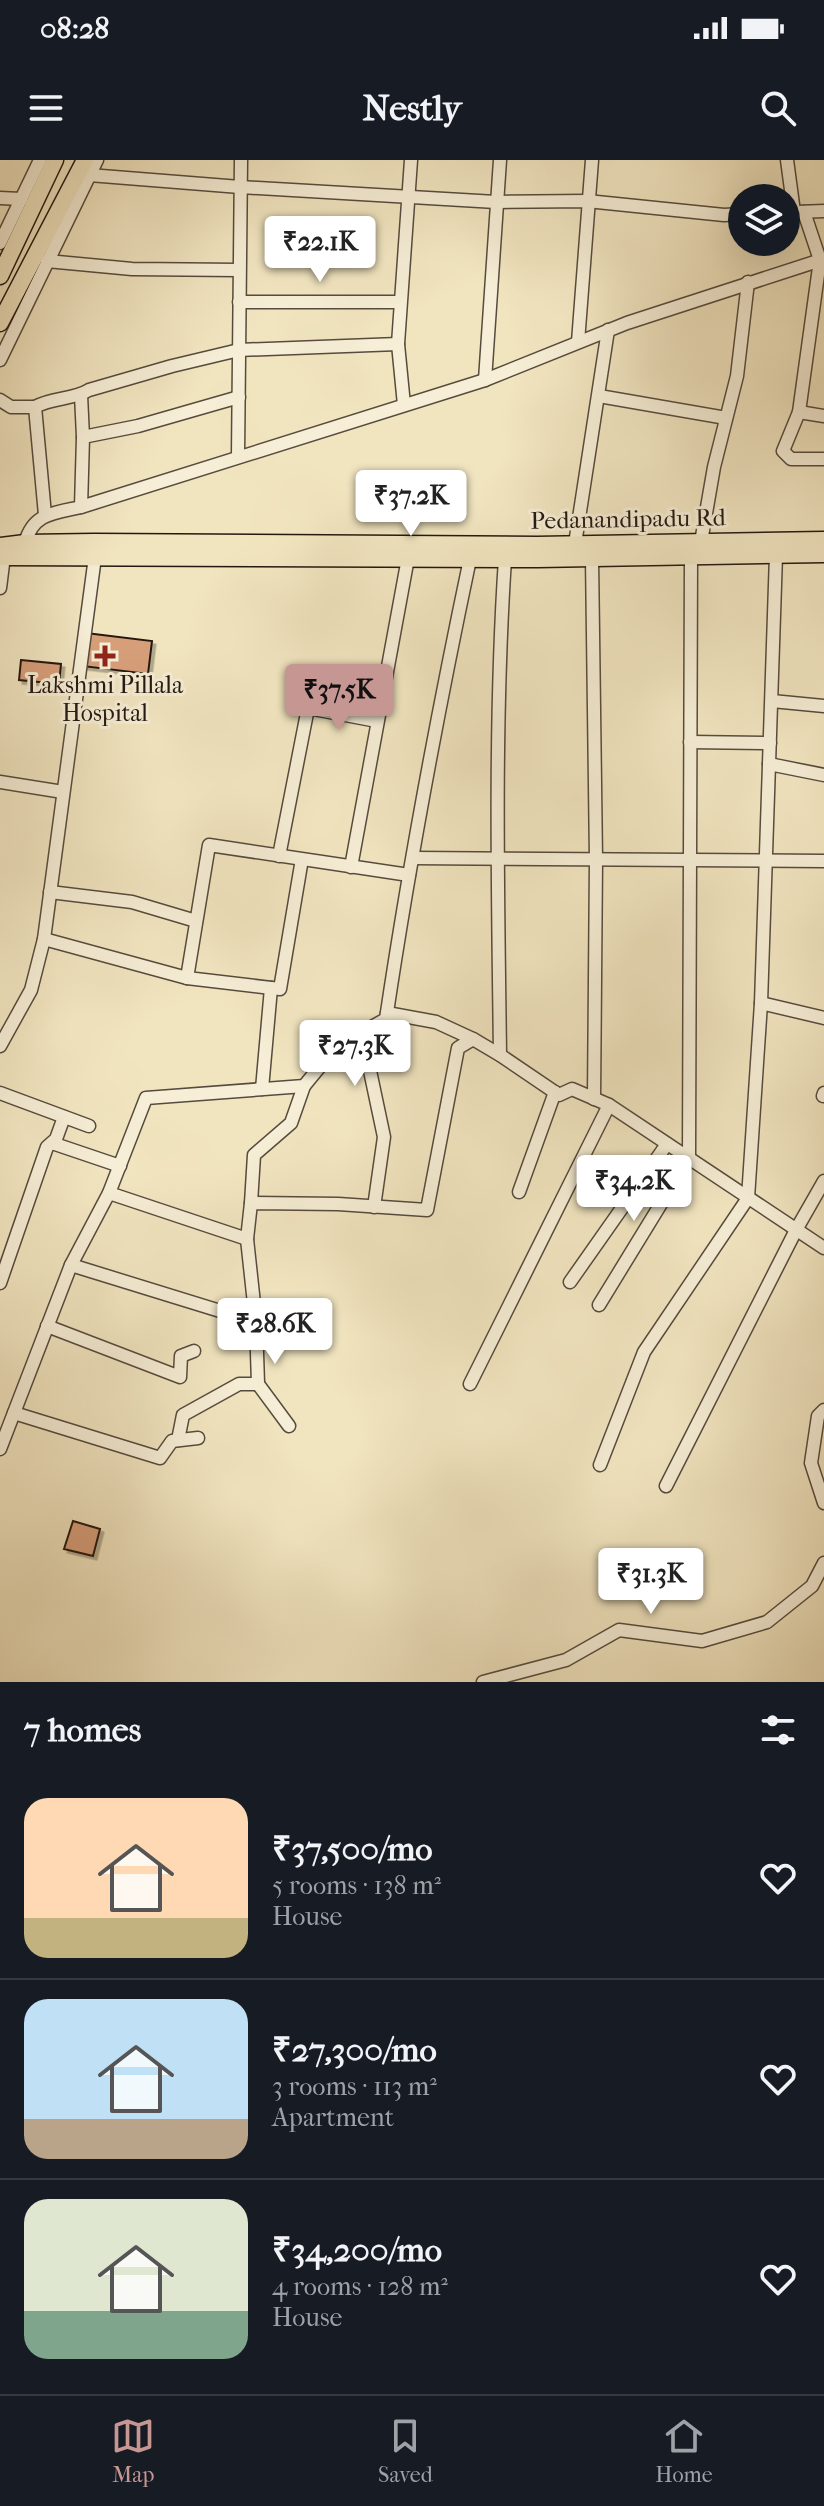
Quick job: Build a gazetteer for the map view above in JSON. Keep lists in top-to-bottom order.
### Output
{
  "streets": {
    "main road": ["Pedanandipadu Rd"]
  },
  "places": {
    "health": ["Lakshmi Pillala Hospital"]
  },
  "page": {
    "status": "08:28",
    "header": "Nestly",
    "price": [
      "₹22.1K",
      "₹37.2K",
      "₹37.5K",
      "₹27.3K",
      "₹34.2K",
      "₹28.6K",
      "₹31.3K"
    ],
    "heading": "7 homes",
    "list": [
      {
        "name": "₹37,500/mo",
        "note": "5 rooms · 138 m² · House"
      },
      {
        "name": "₹27,300/mo",
        "note": "3 rooms · 113 m² · Apartment"
      },
      {
        "name": "₹34,200/mo",
        "note": "4 rooms · 128 m² · House"
      }
    ],
    "tabs": ["Map", "Saved", "Home"]
  }
}
